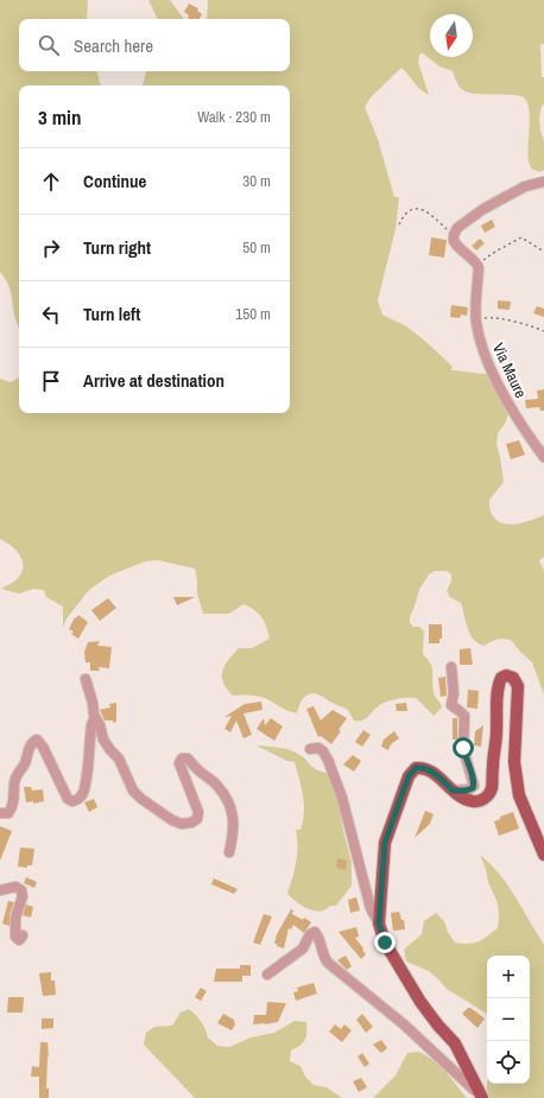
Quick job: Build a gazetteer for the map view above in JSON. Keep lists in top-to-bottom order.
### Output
{
  "streets": {
    "street": ["Via Maure"]
  },
  "north": "bottom",
  "page": {
    "search": "Search here",
    "heading": ["3 min", "Walk · 230 m"],
    "list": [
      ["Continue", "30 m"],
      ["Turn right", "50 m"],
      ["Turn left", "150 m"],
      "Arrive at destination"
    ],
    "map_buttons": ["+", "−"]
  }
}
